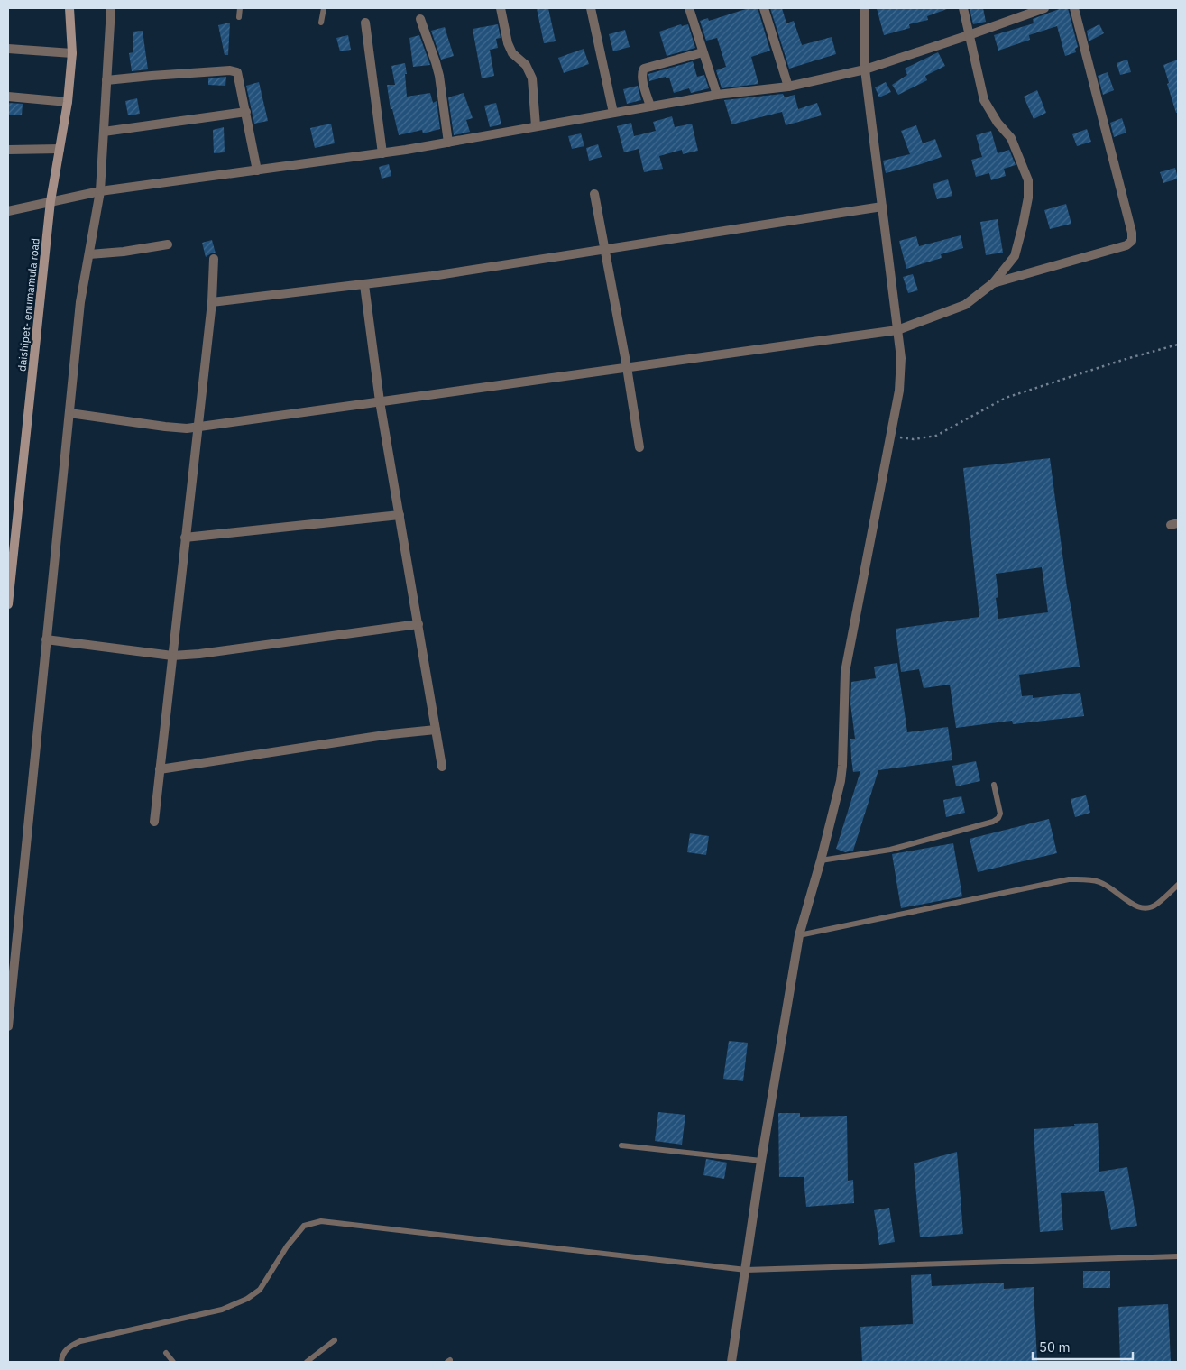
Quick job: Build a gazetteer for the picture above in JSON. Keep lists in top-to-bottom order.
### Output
{
  "streets": {
    "street": ["daishipet- enumamula road"]
  },
  "scale_bar": "50 m"
}
